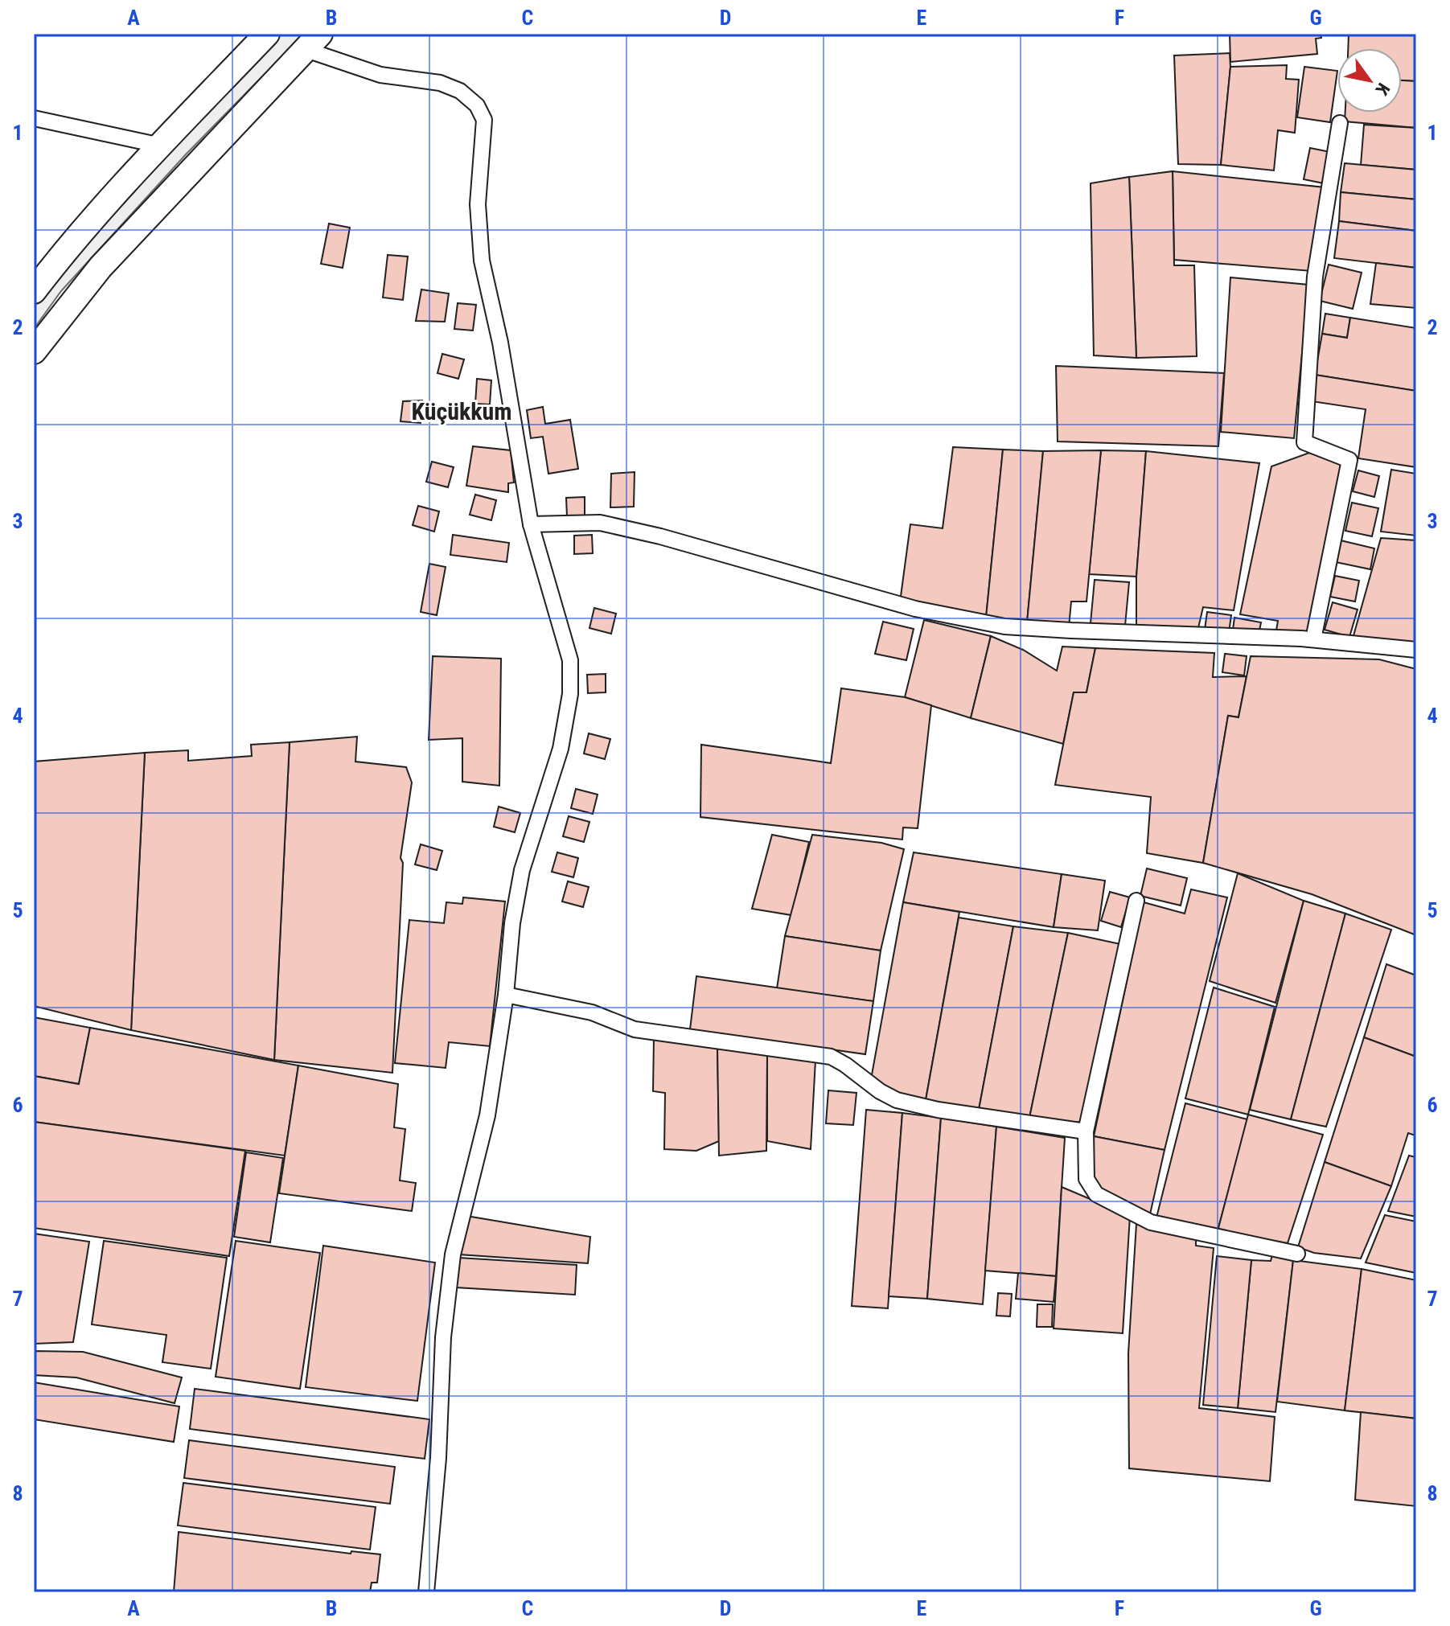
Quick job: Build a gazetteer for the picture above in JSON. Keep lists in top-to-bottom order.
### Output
{
  "districts": ["Küçükkum"],
  "north": "bottom right",
  "grid": {
    "columns": [
      "A",
      "B",
      "C",
      "D",
      "E",
      "F",
      "G"
    ],
    "rows": [
      "1",
      "2",
      "3",
      "4",
      "5",
      "6",
      "7",
      "8"
    ]
  }
}
